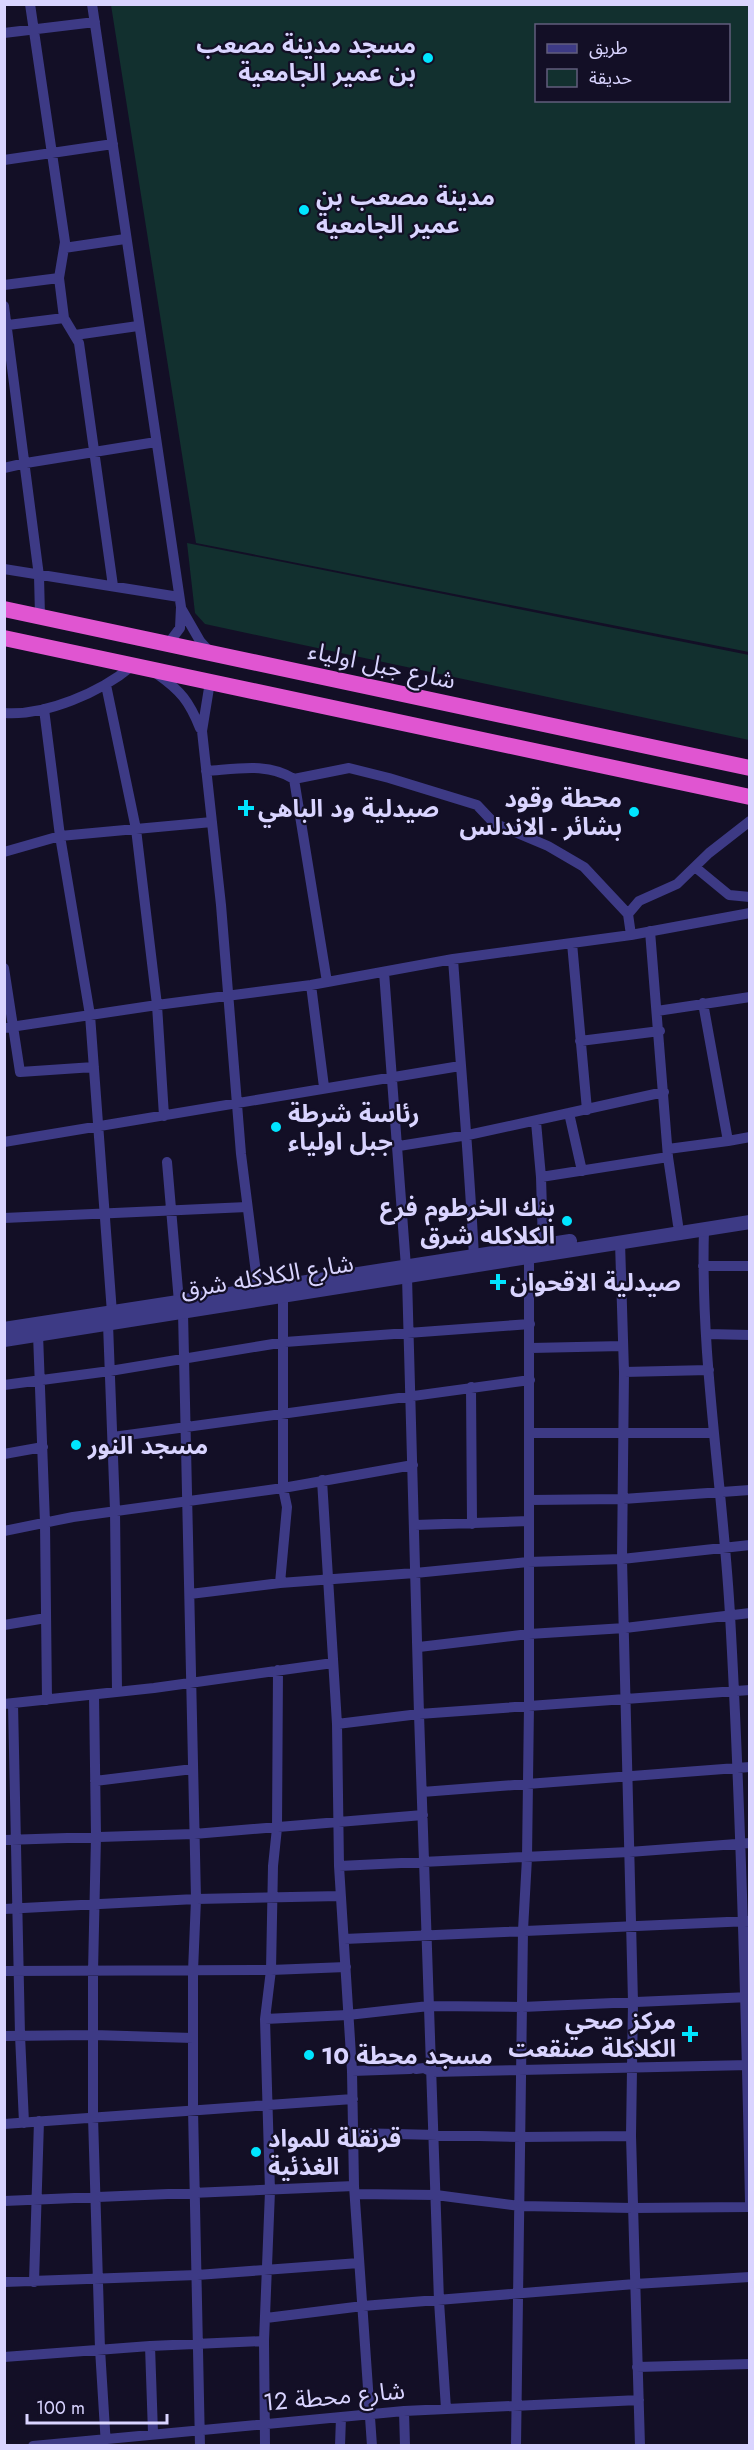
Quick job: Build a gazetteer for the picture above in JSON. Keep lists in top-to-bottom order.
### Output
{
  "streets": {
    "highway": ["شارع جبل اولياء"],
    "street": ["شارع الكلاكله شرق", "شارع محطة 12"]
  },
  "places": {
    "other": [
      "مسجد مدينة مصعب بن عمير الجامعية",
      "مدينة مصعب بن عمير الجامعية",
      "محطة وقود بشائر - الاندلس",
      "رئاسة شرطة جبل اولياء",
      "بنك الخرطوم فرع الكلاكله شرق",
      "مسجد النور",
      "مسجد محطة 10",
      "قرنقلة للمواد الغذئية"
    ],
    "health": ["صيدلية ود الباهي", "صيدلية الاقحوان", "مركز صحي الكلاكلة صنقعت"]
  },
  "legend": ["طريق", "حديقة"],
  "scale_bar": "100 m"
}
